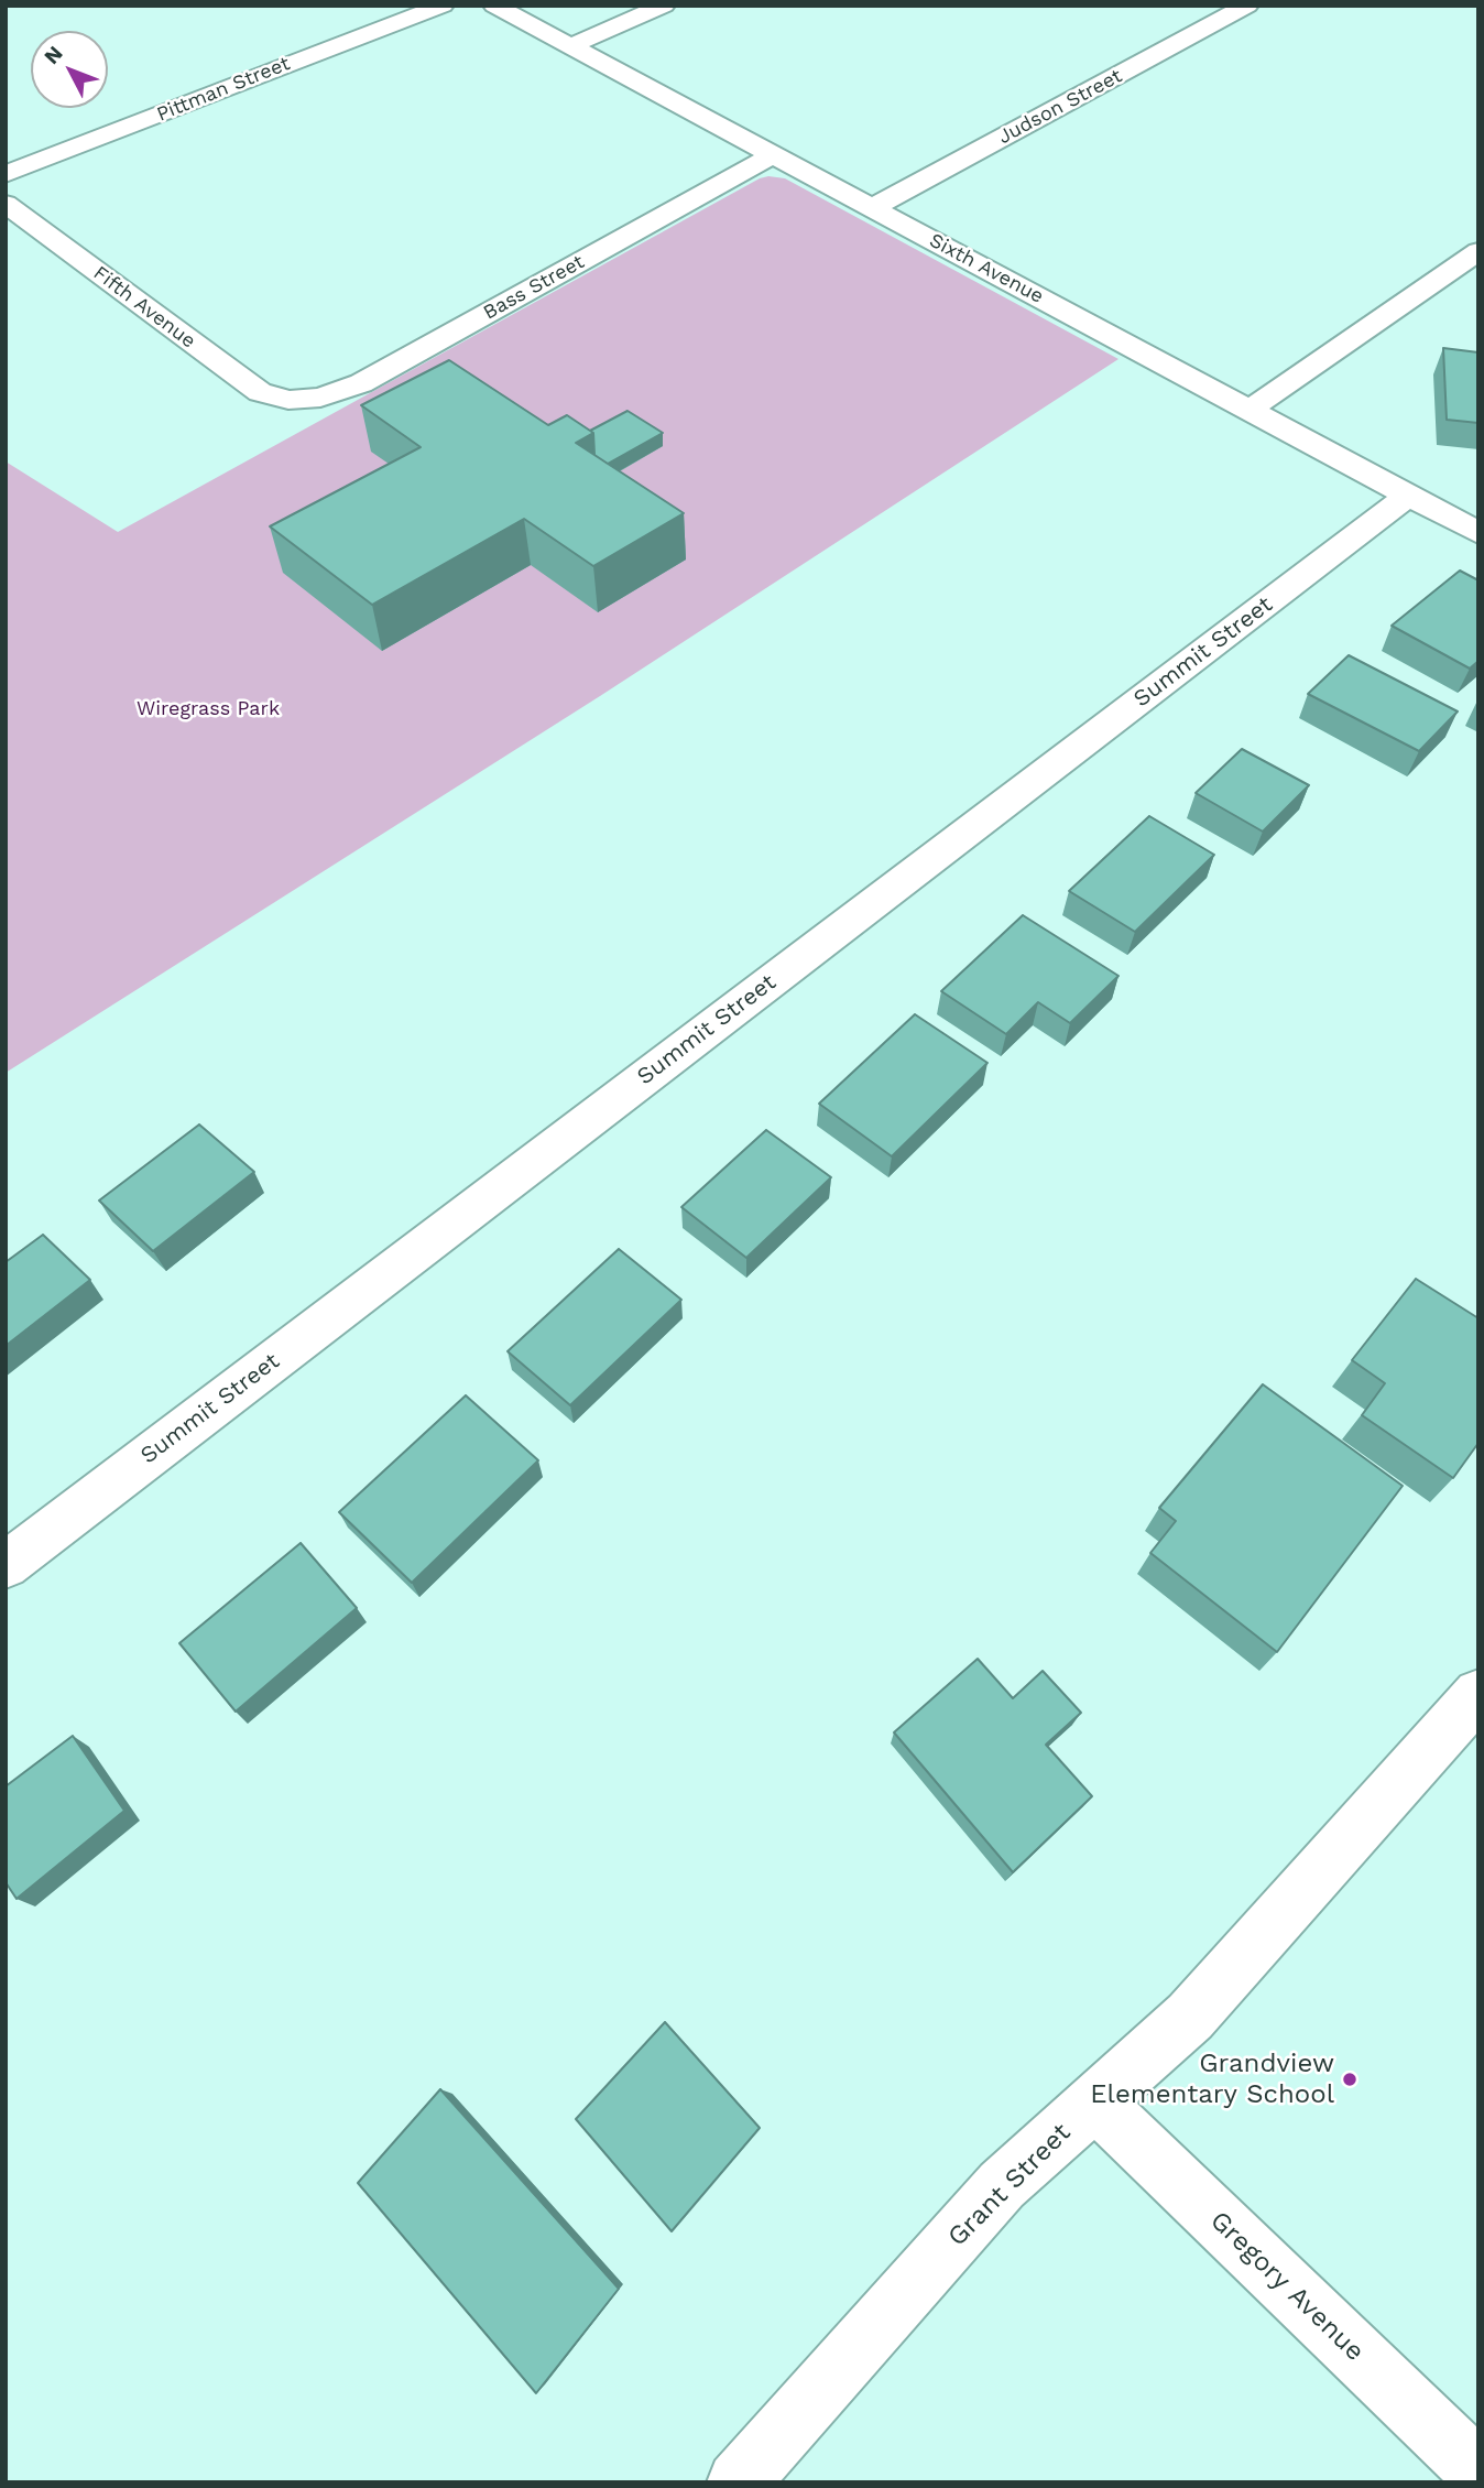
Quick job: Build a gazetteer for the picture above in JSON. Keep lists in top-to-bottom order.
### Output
{
  "streets": {
    "street": [
      "Pittman Street",
      "Judson Street",
      "Sixth Avenue",
      "Bass Street",
      "Fifth Avenue",
      "Summit Street",
      "Grant Street",
      "Gregory Avenue"
    ]
  },
  "crossings": [
    ["Judson Street", "Sixth Avenue"],
    ["Sixth Avenue", "Bass Street"],
    ["Sixth Avenue", "Summit Street"],
    ["Bass Street", "Fifth Avenue"],
    ["Grant Street", "Gregory Avenue"]
  ],
  "parks": ["Wiregrass Park"],
  "places": ["Grandview Elementary School"],
  "north": "top left"
}
